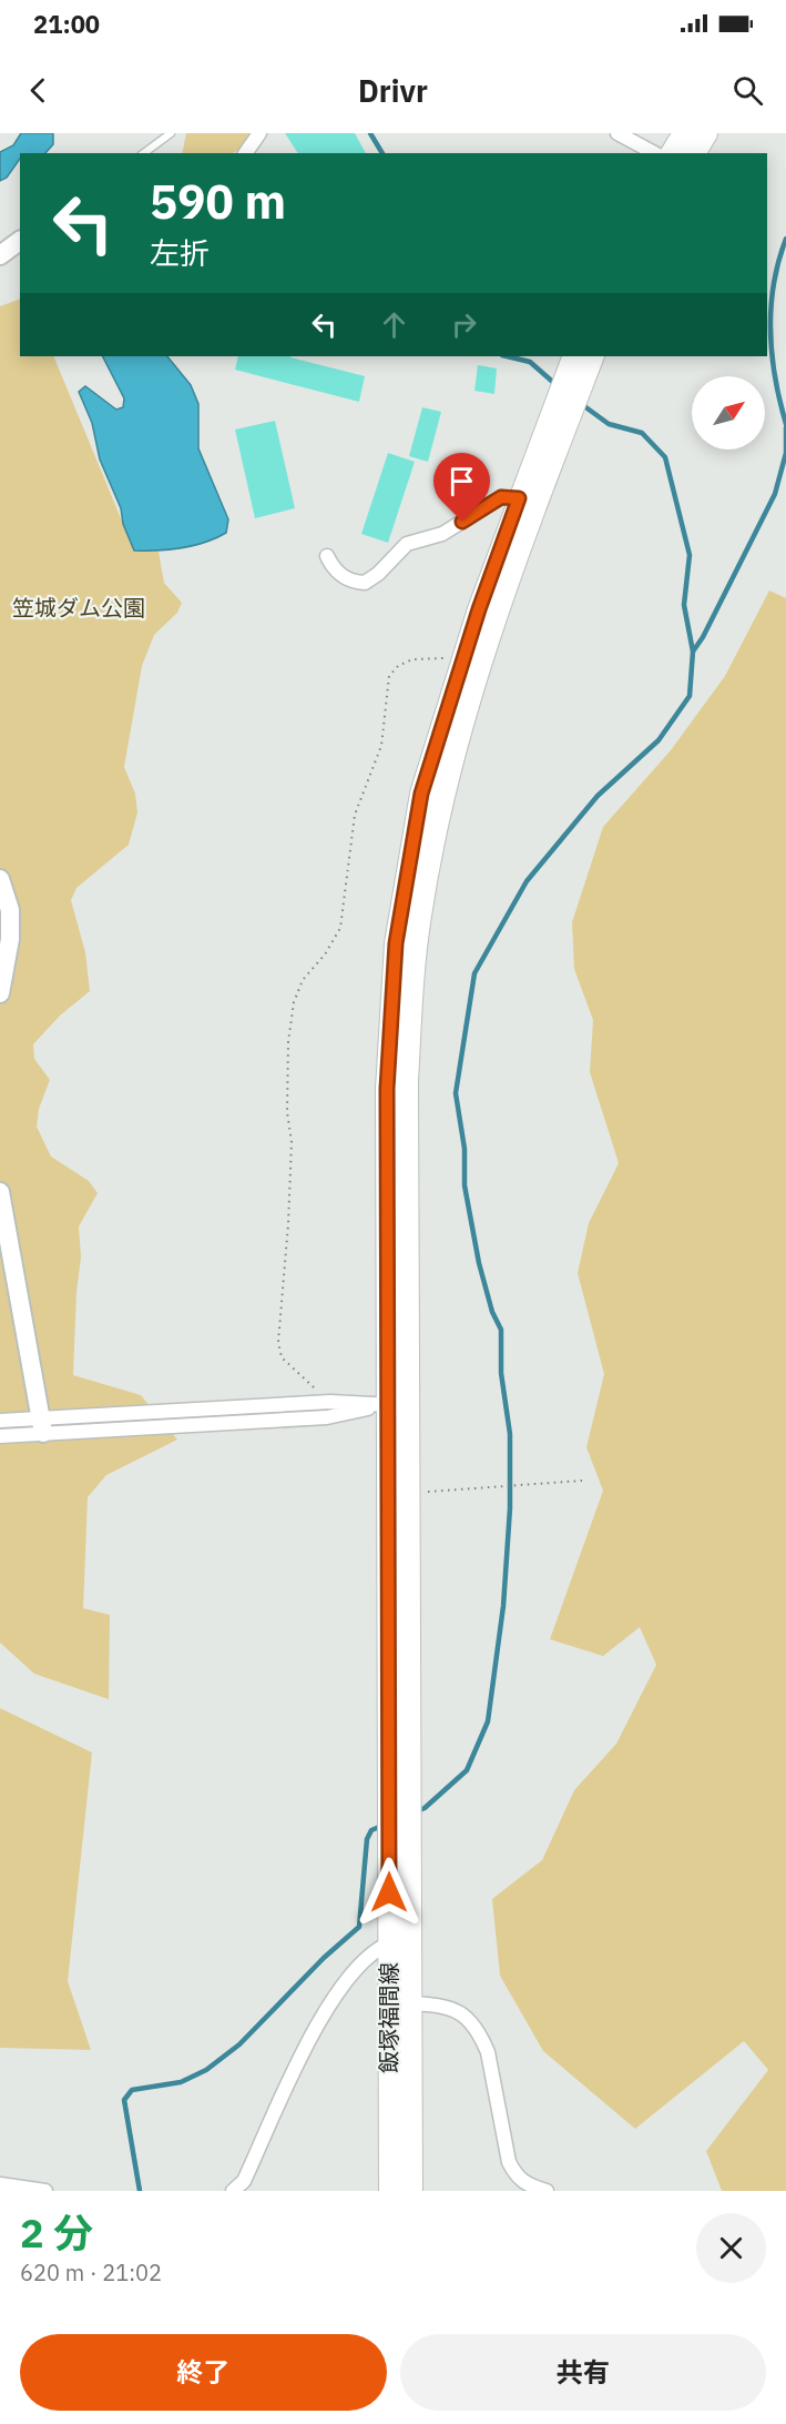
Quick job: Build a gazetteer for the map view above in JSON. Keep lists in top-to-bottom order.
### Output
{
  "streets": {
    "main road": ["飯塚福間線"]
  },
  "parks": ["笠城ダム公園"],
  "north": "top right",
  "page": {
    "status": "21:00",
    "header": "Drivr",
    "turn": ["590 m", "左折"],
    "heading": ["2 分", "620 m · 21:02"],
    "buttons": ["終了", "共有"]
  }
}
